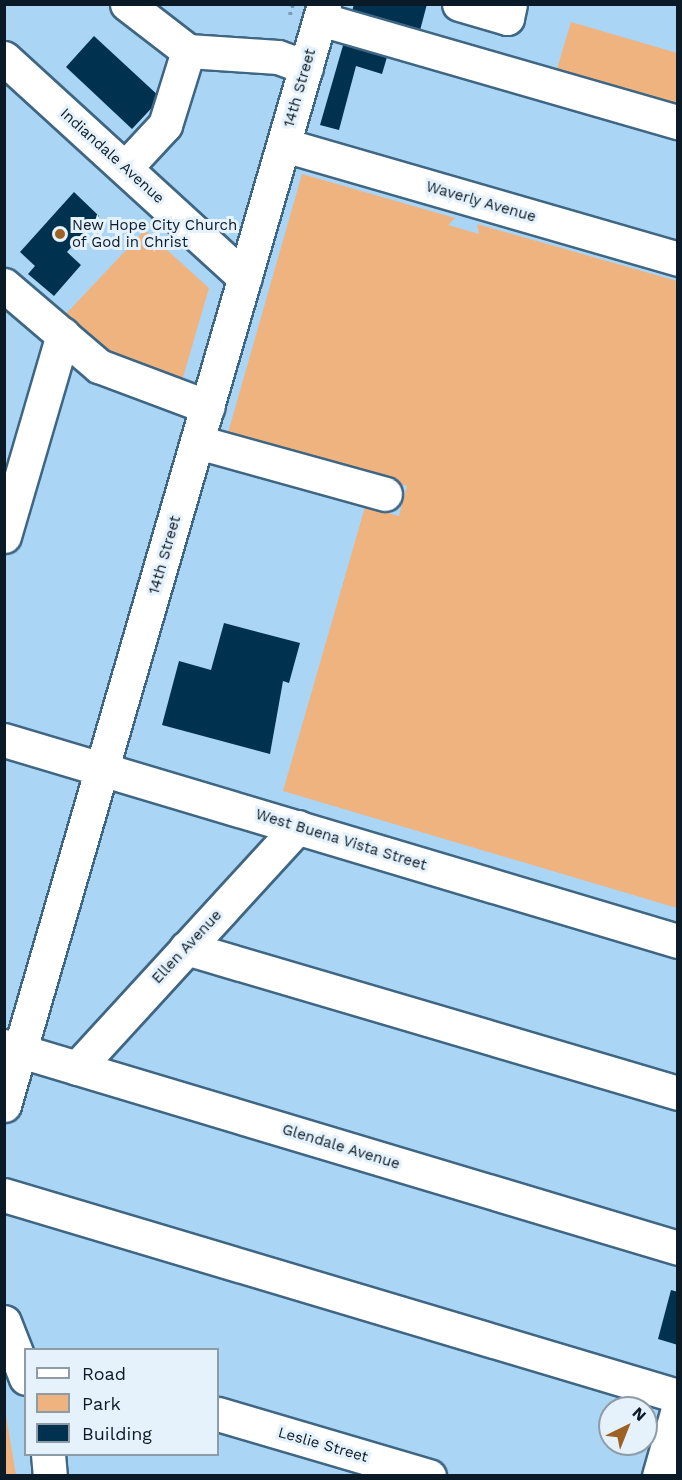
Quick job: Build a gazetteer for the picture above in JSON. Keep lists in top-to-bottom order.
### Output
{
  "streets": {
    "street": [
      "14th Street",
      "Indiandale Avenue",
      "Waverly Avenue",
      "West Buena Vista Street",
      "Ellen Avenue",
      "Glendale Avenue",
      "Leslie Street"
    ]
  },
  "crossings": [
    ["14th Street", "Indiandale Avenue"],
    ["14th Street", "Waverly Avenue"],
    ["14th Street", "West Buena Vista Street"],
    ["14th Street", "Glendale Avenue"],
    ["West Buena Vista Street", "Ellen Avenue"],
    ["Ellen Avenue", "Glendale Avenue"]
  ],
  "places": ["New Hope City Church of God in Christ"],
  "legend": ["Road", "Park", "Building"],
  "north": "top right"
}
